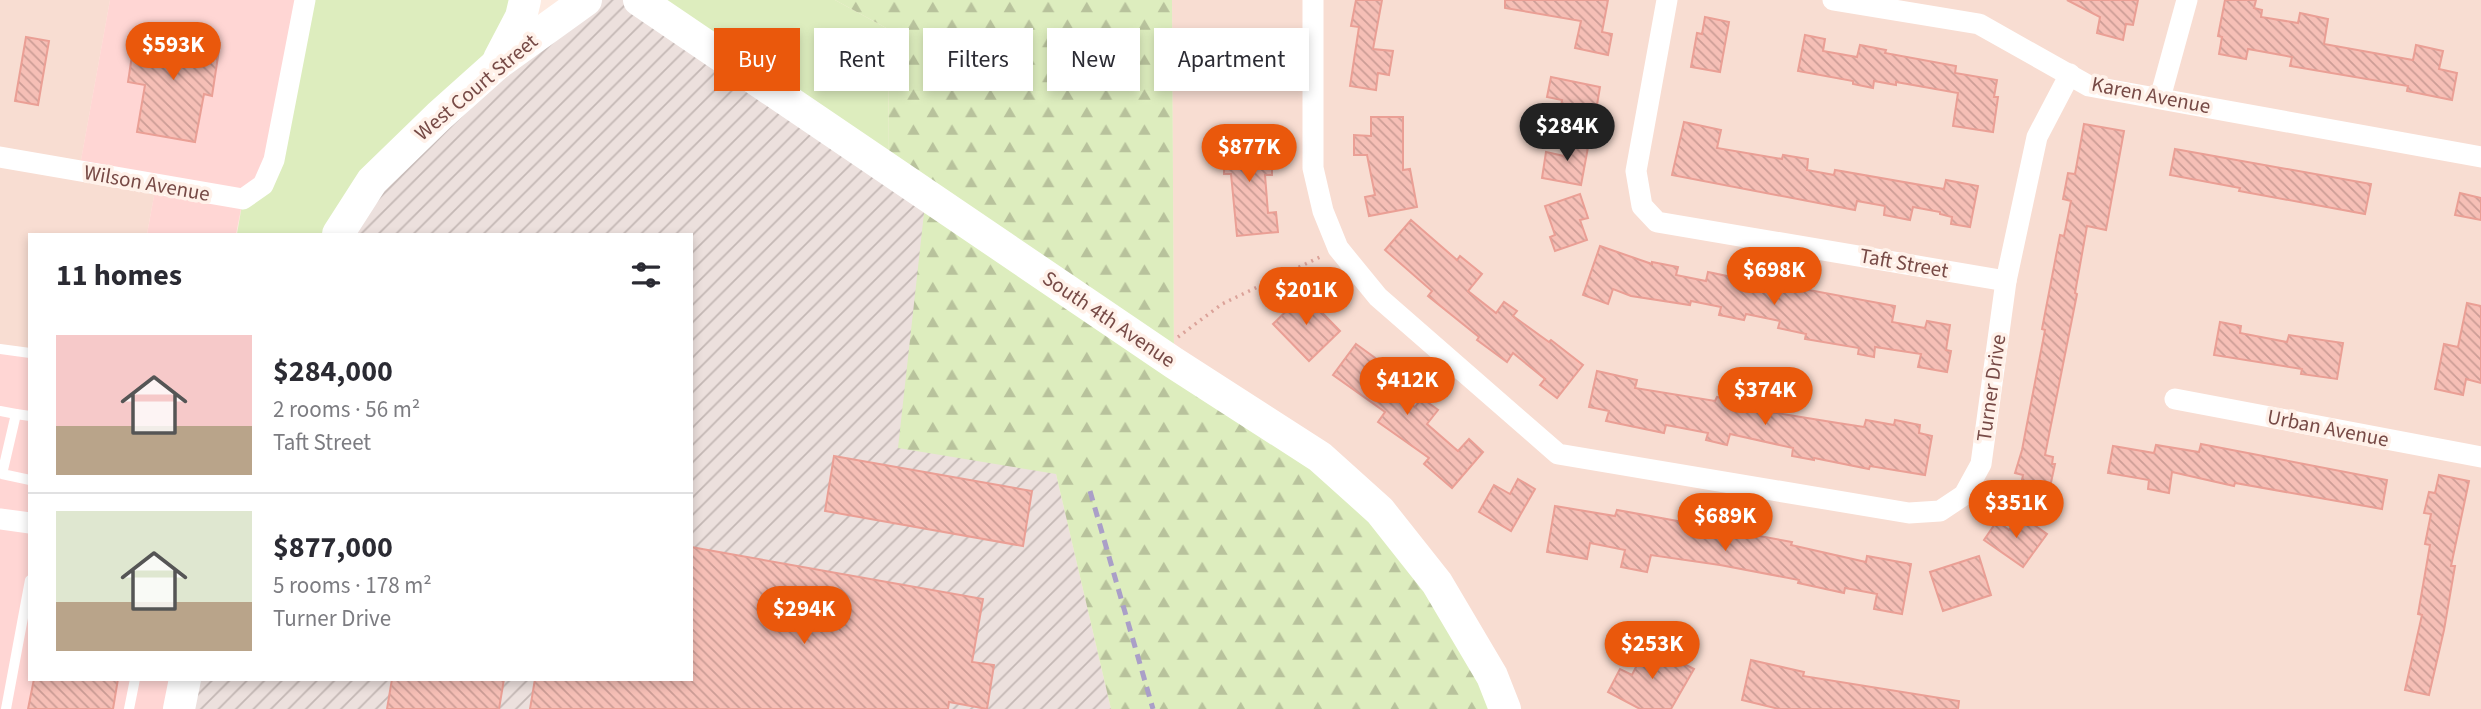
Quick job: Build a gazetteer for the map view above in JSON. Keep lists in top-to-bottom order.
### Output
{
  "streets": {
    "street": [
      "West Court Street",
      "Karen Avenue",
      "Wilson Avenue",
      "Taft Street",
      "South 4th Avenue",
      "Turner Drive",
      "Urban Avenue"
    ]
  },
  "crossings": [
    ["Karen Avenue", "Turner Drive"],
    ["Taft Street", "Turner Drive"]
  ],
  "page": {
    "price": [
      "$593K",
      "$284K",
      "$877K",
      "$698K",
      "$201K",
      "$412K",
      "$374K",
      "$351K",
      "$689K",
      "$294K",
      "$253K"
    ],
    "chip": [
      "Buy",
      "Rent",
      "Filters",
      "New",
      "Apartment"
    ],
    "heading": "11 homes",
    "list": [
      {
        "name": "$284,000",
        "note": "2 rooms · 56 m² · Taft Street"
      },
      {
        "name": "$877,000",
        "note": "5 rooms · 178 m² · Turner Drive"
      }
    ]
  }
}
